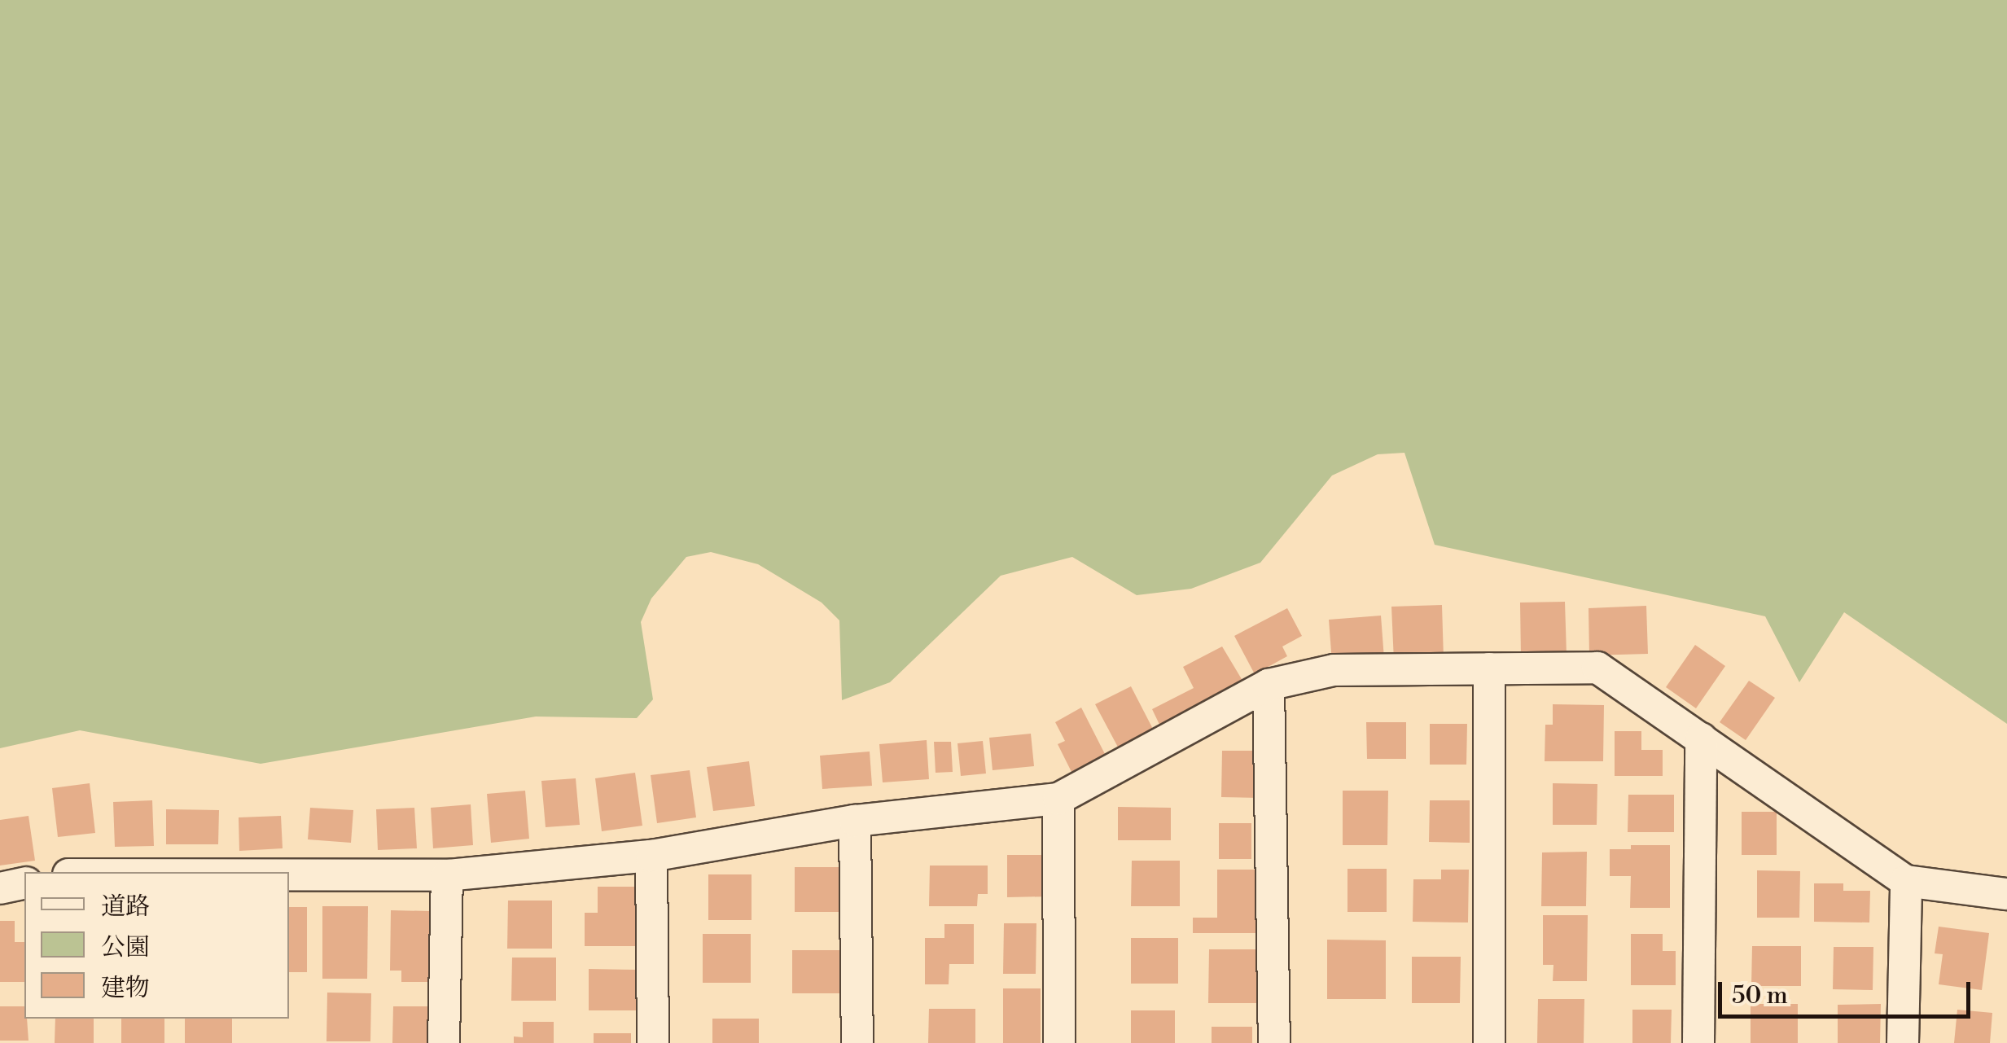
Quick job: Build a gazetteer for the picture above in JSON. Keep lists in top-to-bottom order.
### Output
{
  "legend": ["道路", "公園", "建物"],
  "scale_bar": "50 m"
}
